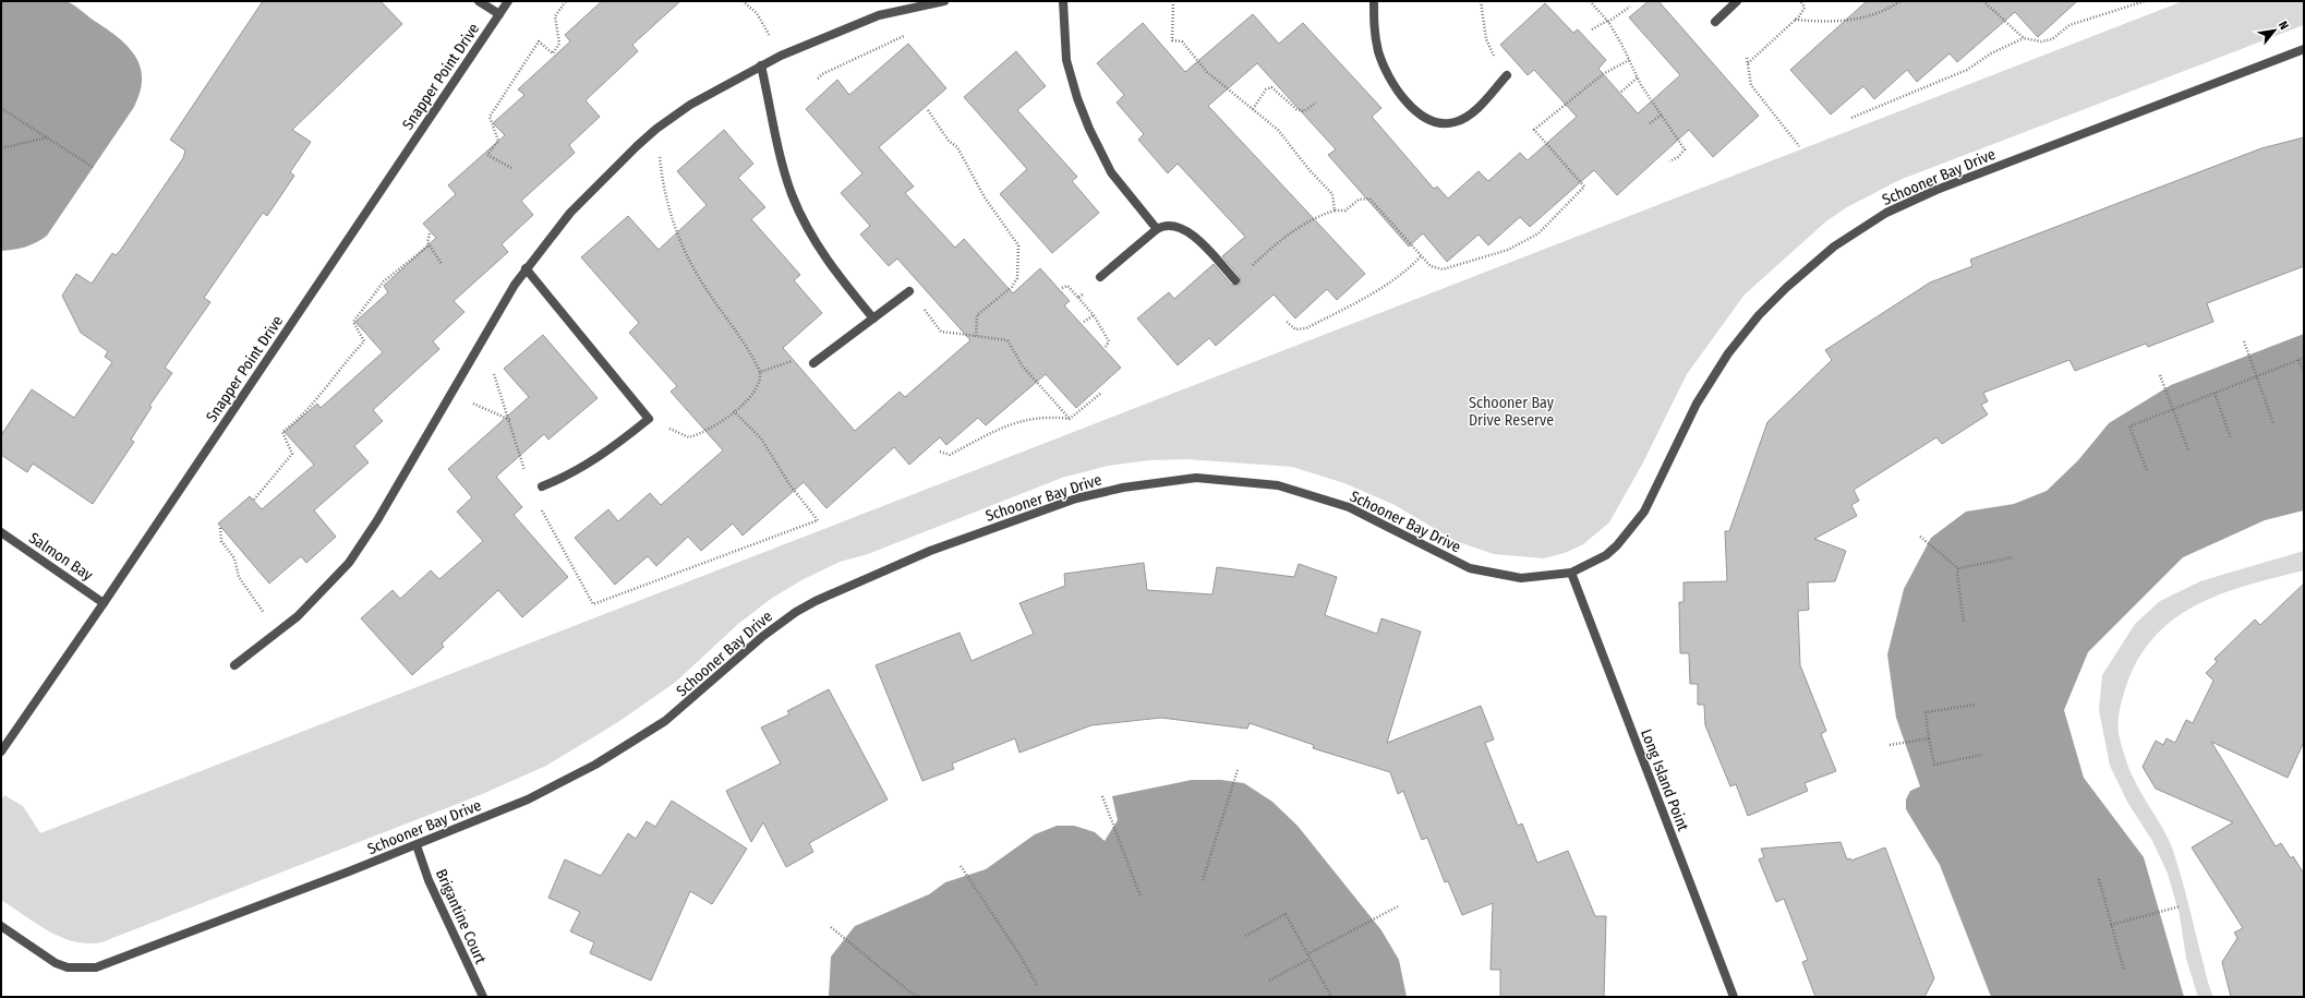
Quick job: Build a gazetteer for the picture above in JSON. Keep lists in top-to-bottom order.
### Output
{
  "streets": {
    "street": [
      "Snapper Point Drive",
      "Schooner Bay Drive",
      "Salmon Bay",
      "Long Island Point",
      "Brigantine Court"
    ]
  },
  "crossings": [
    ["Snapper Point Drive", "Salmon Bay"],
    ["Schooner Bay Drive", "Long Island Point"],
    ["Schooner Bay Drive", "Brigantine Court"]
  ],
  "parks": ["Schooner Bay Drive Reserve"],
  "north": "top right"
}
